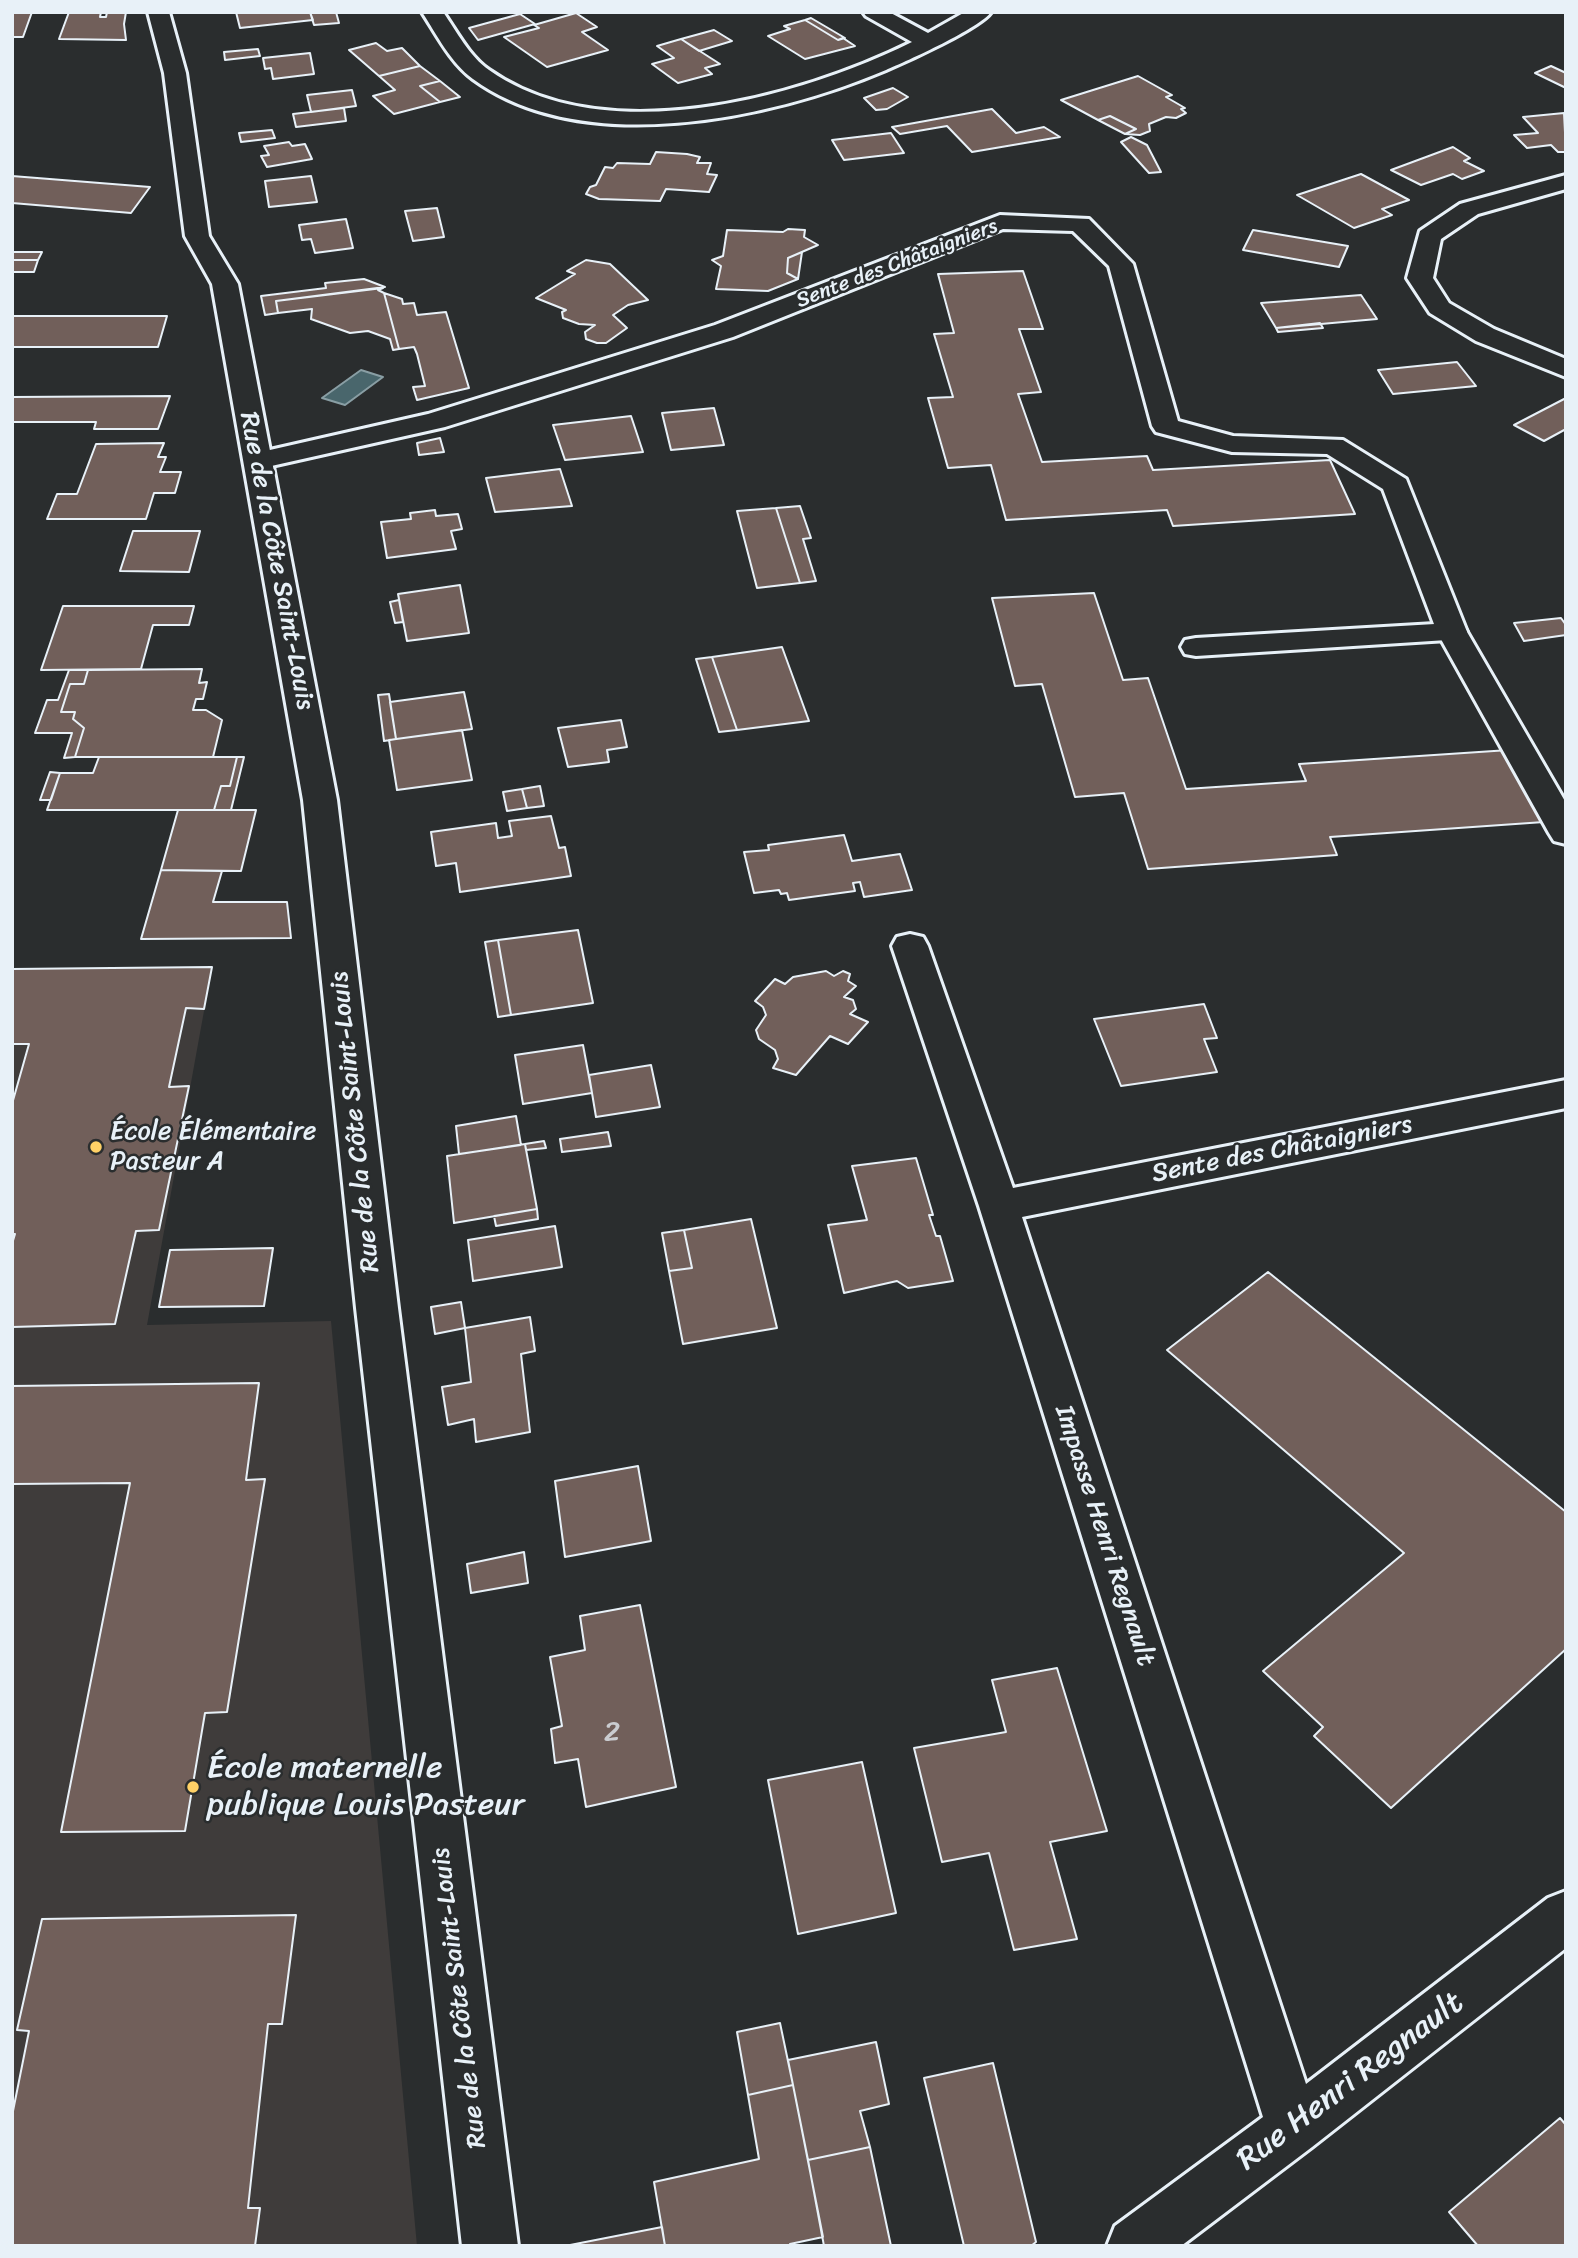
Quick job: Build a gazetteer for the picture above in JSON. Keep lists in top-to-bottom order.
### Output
{
  "streets": {
    "street": [
      "Sente des Châtaigniers",
      "Rue de la Côte Saint-Louis",
      "Impasse Henri Regnault",
      "Rue Henri Regnault"
    ]
  },
  "crossings": [
    ["Sente des Châtaigniers", "Rue de la Côte Saint-Louis"],
    ["Sente des Châtaigniers", "Impasse Henri Regnault"],
    ["Impasse Henri Regnault", "Rue Henri Regnault"]
  ],
  "places": ["École Élémentaire Pasteur A", "École maternelle publique Louis Pasteur"],
  "house_numbers": ["2"]
}
